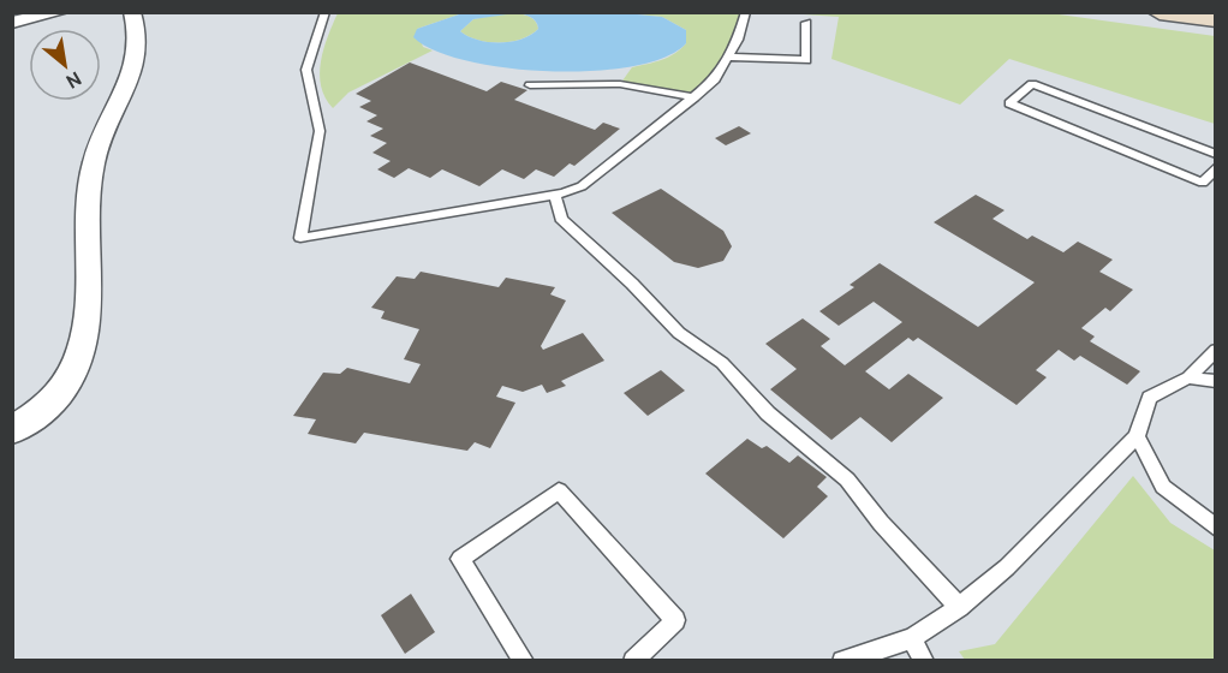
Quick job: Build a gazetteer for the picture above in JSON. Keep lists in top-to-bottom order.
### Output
{
  "north": "bottom right"
}
